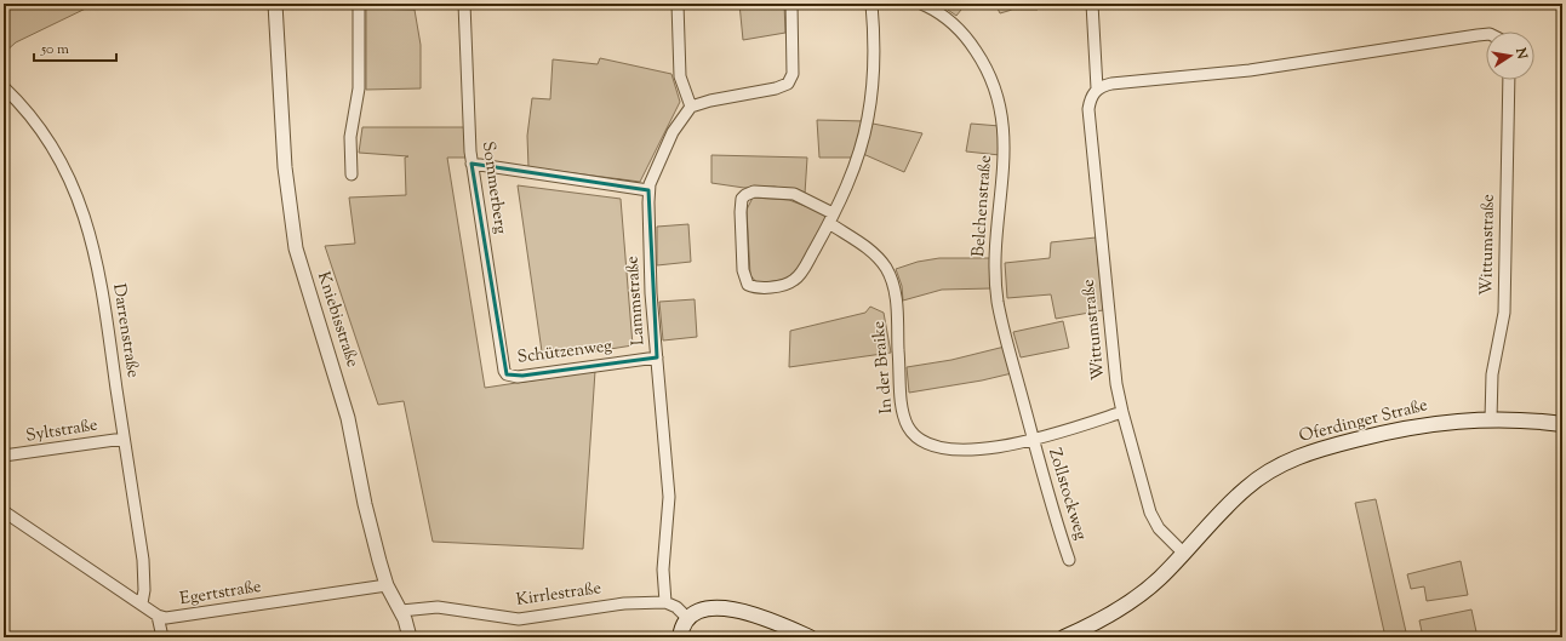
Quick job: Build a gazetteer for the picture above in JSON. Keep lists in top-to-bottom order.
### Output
{
  "streets": {
    "main road": ["Oferdinger Straße"],
    "street": [
      "Sommerberg",
      "Belchenstraße",
      "Wittumstraße",
      "Lammstraße",
      "Kniebisstraße",
      "Darrenstraße",
      "Schützenweg",
      "In der Braike",
      "Syltstraße",
      "Zollstockweg",
      "Egertstraße",
      "Kirrlestraße"
    ]
  },
  "crossings": [
    ["Sommerberg", "Schützenweg"],
    ["Belchenstraße", "In der Braike"],
    ["Belchenstraße", "Zollstockweg"],
    ["Wittumstraße", "In der Braike"],
    ["Wittumstraße", "Oferdinger Straße"],
    ["Lammstraße", "Schützenweg"],
    ["Lammstraße", "Kirrlestraße"],
    ["Kniebisstraße", "Egertstraße"],
    ["Kniebisstraße", "Kirrlestraße"],
    ["Darrenstraße", "Syltstraße"],
    ["Darrenstraße", "Egertstraße"],
    ["In der Braike", "Zollstockweg"]
  ],
  "scale_bar": "50 m",
  "north": "right"
}
